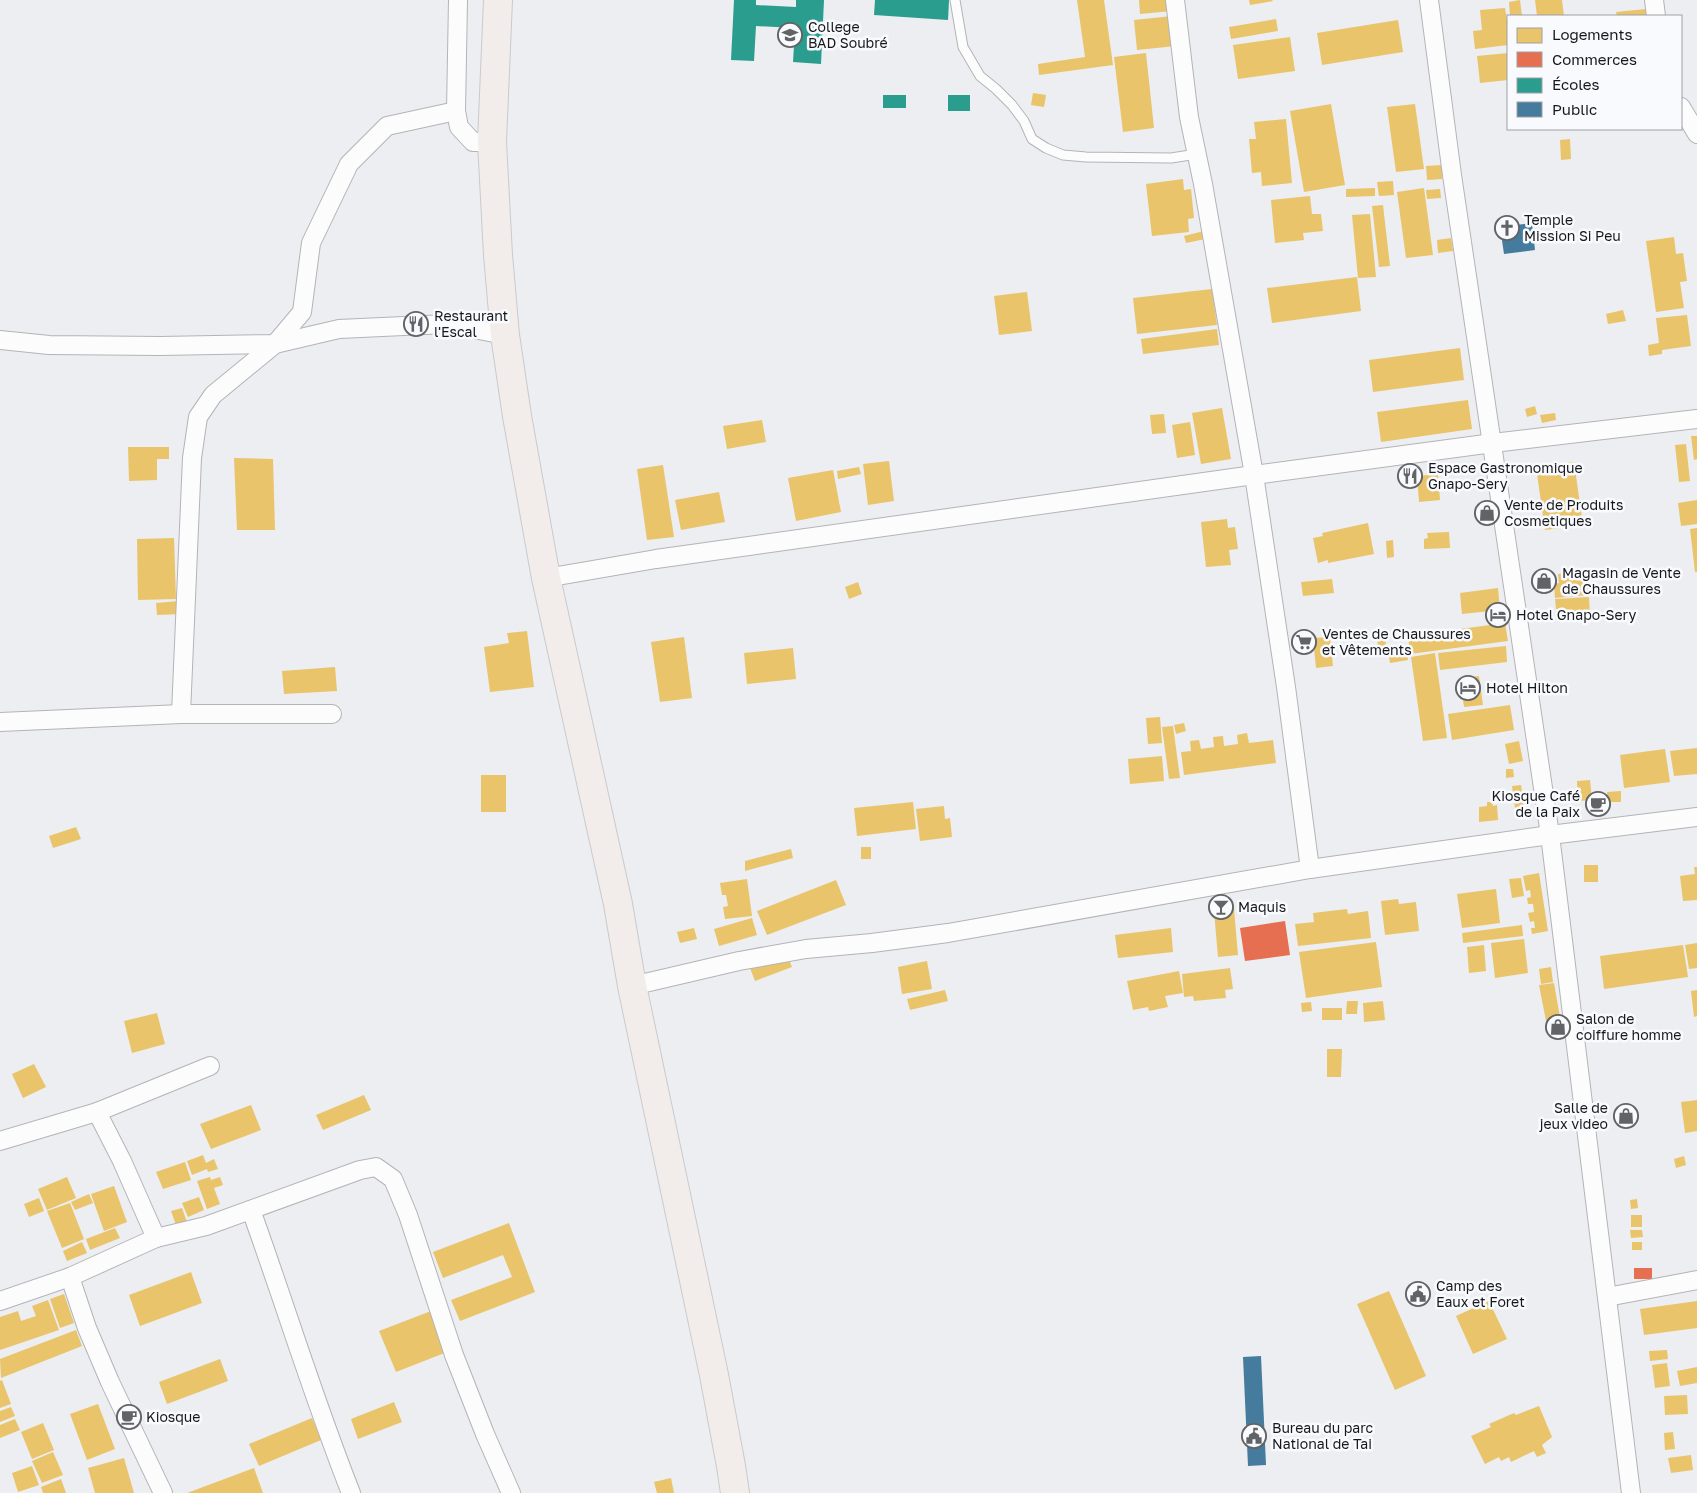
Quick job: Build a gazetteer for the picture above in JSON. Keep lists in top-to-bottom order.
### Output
{
  "places": {
    "school or university": ["College BAD Soubré"],
    "church": ["Temple Mission Si Peu"],
    "restaurant": ["Restaurant l'Escal", "Espace Gastronomique Gnapo-Sery"],
    "shop": [
      "Vente de Produits Cosmetiques",
      "Magasin de Vente de Chaussures",
      "Salon de coiffure homme",
      "Salle de jeux video"
    ],
    "hotel": ["Hotel Gnapo-Sery", "Hotel Hilton"],
    "supermarket": ["Ventes de Chaussures et Vêtements"],
    "cafe": ["Kiosque Café de la Paix", "Kiosque"],
    "bar": ["Maquis"],
    "public building": ["Camp des Eaux et Foret", "Bureau du parc National de Tai"]
  },
  "legend": [
    "Logements",
    "Commerces",
    "Écoles",
    "Public"
  ]
}
